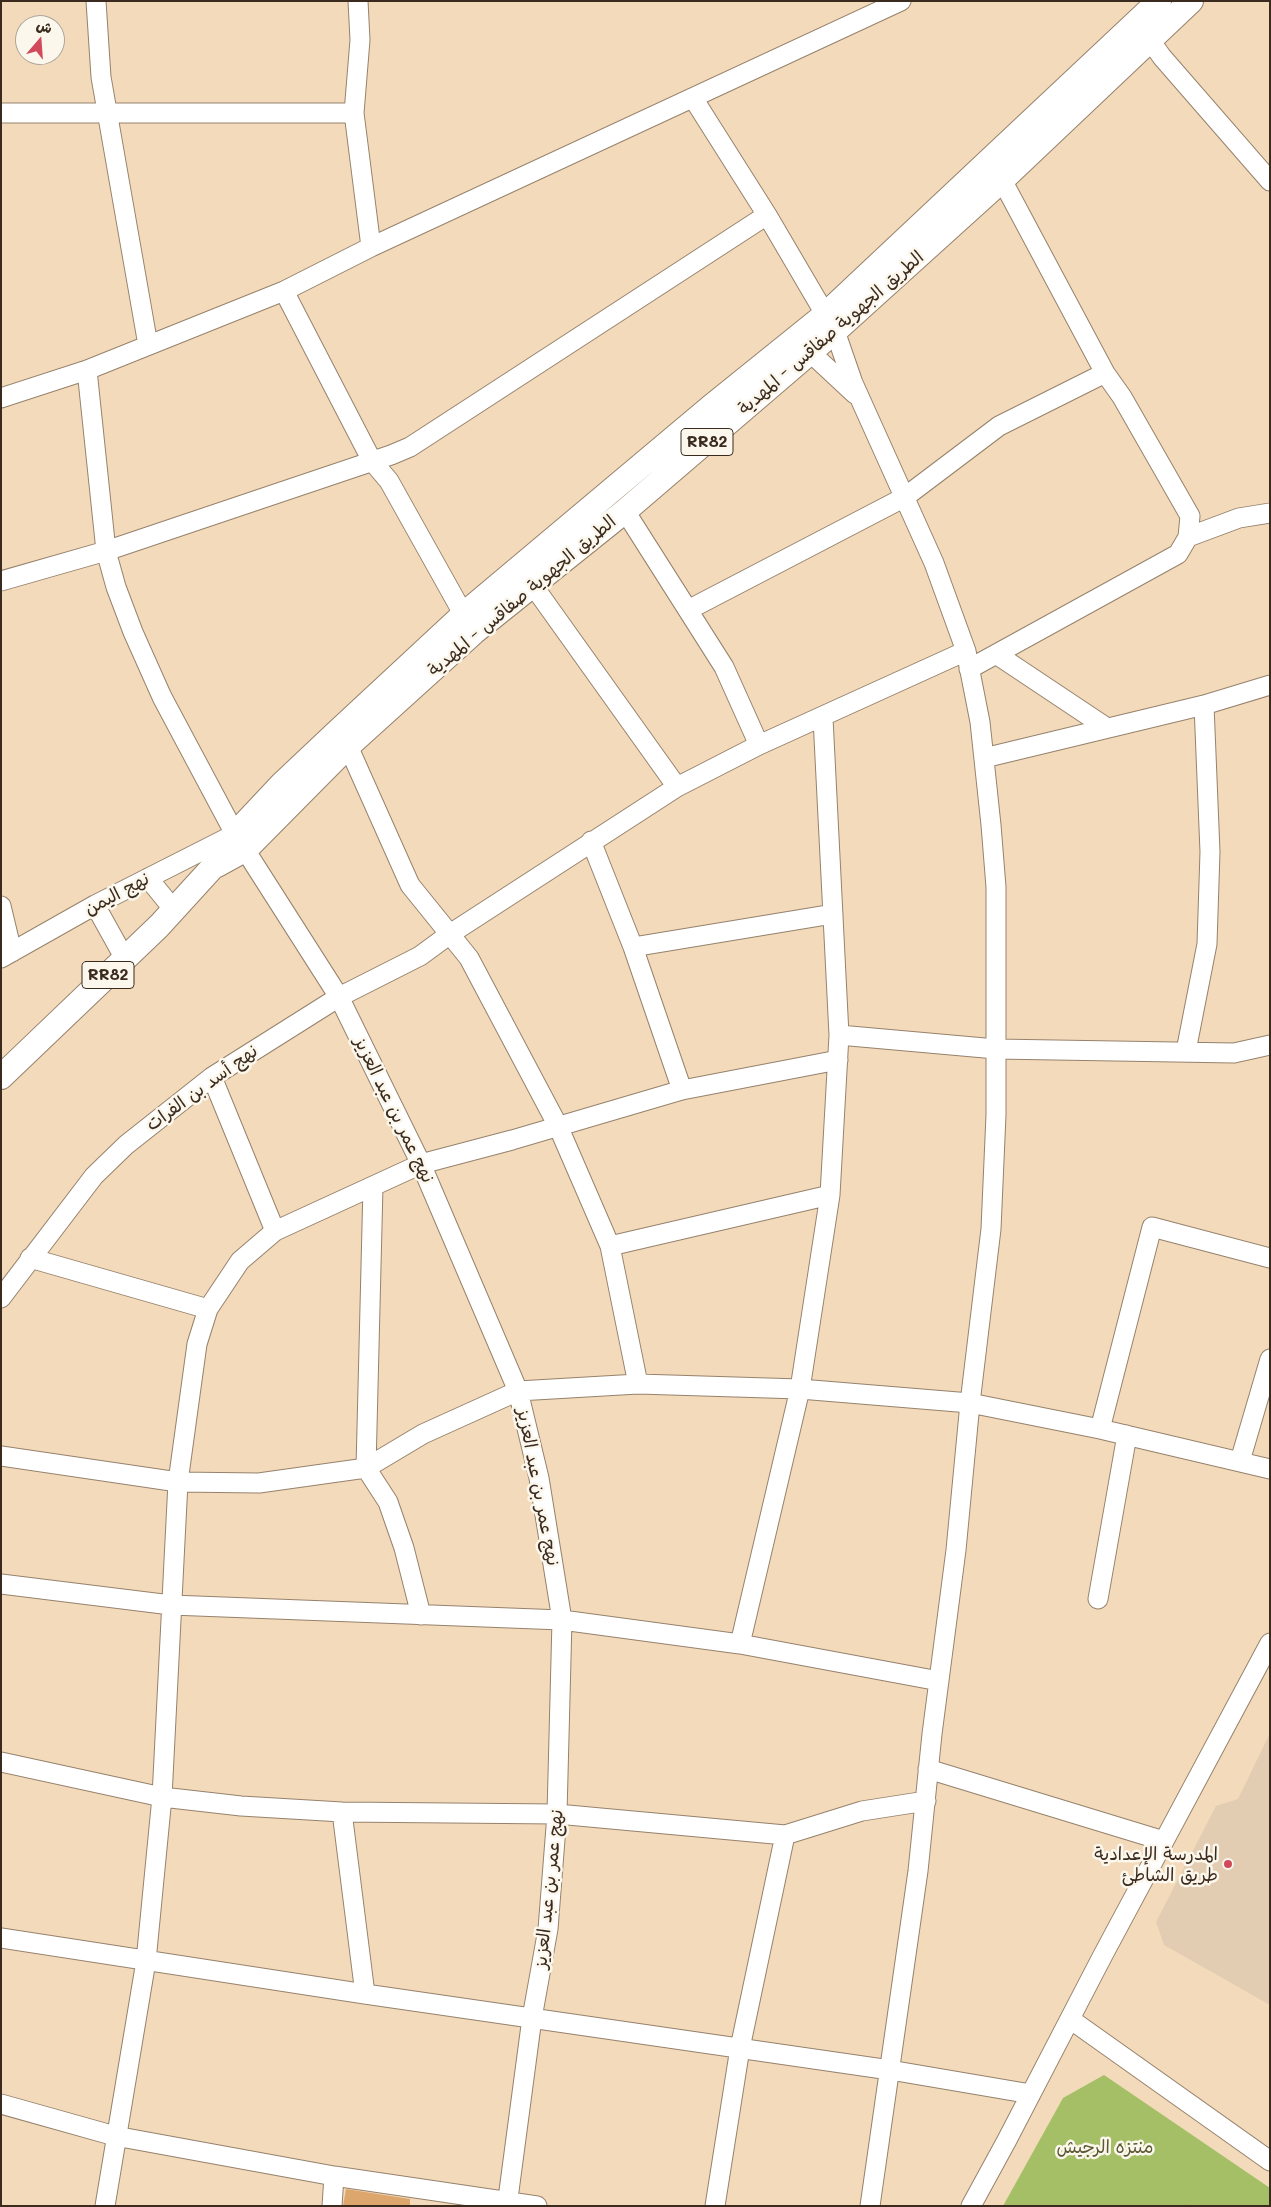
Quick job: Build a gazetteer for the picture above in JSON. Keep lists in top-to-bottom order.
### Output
{
  "streets": {
    "main road": ["الطريق الجهوية صفاقس - المهدية", "RR82"],
    "street": ["نهج اليمن", "نهج أسد بن الفرات", "نهج عمر بن عبد العزيز"]
  },
  "crossings": [
    ["الطريق الجهوية صفاقس - المهدية", "نهج اليمن"],
    ["الطريق الجهوية صفاقس - المهدية", "نهج عمر بن عبد العزيز"],
    ["نهج اليمن", "نهج عمر بن عبد العزيز"],
    ["نهج أسد بن الفرات", "نهج عمر بن عبد العزيز"]
  ],
  "parks": ["منتزه الرجيش"],
  "places": ["المدرسة الإعدادية طريق الشاطئ"],
  "north": "top"
}
